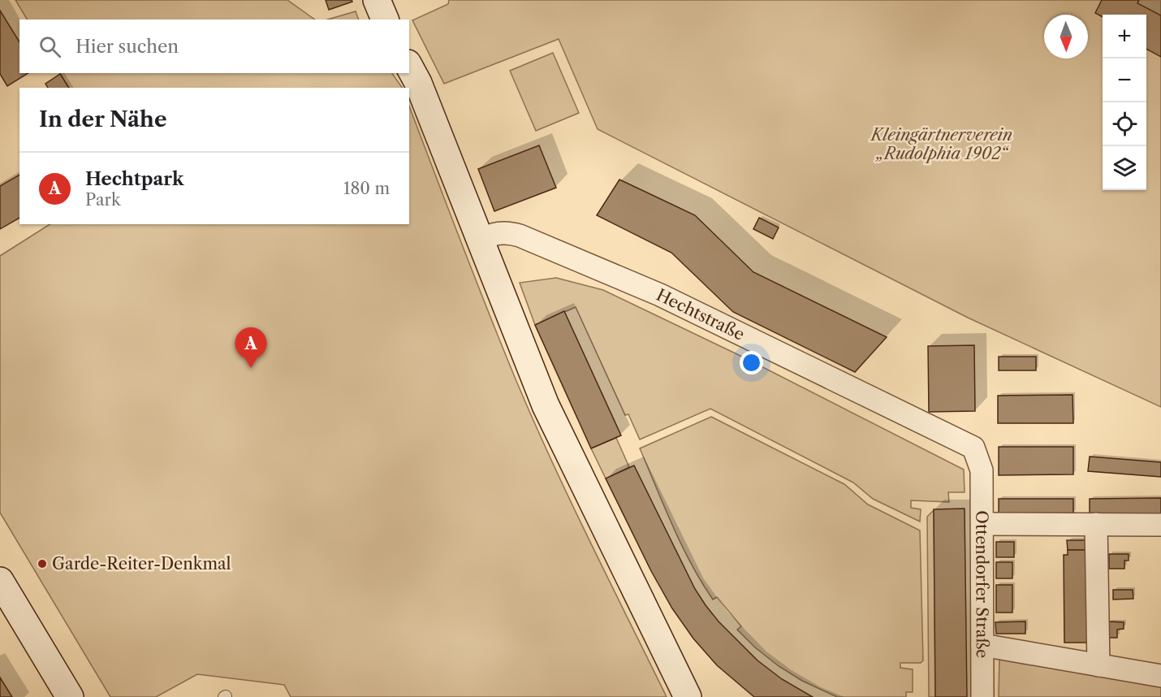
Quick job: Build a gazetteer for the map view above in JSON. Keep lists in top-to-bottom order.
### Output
{
  "streets": {
    "street": ["Hechtstraße", "Ottendorfer Straße"]
  },
  "crossings": [
    ["Hechtstraße", "Ottendorfer Straße"]
  ],
  "parks": ["Kleingärtnerverein „Rudolphia 1902“"],
  "places": ["Garde-Reiter-Denkmal"],
  "north": "bottom",
  "page": {
    "map_buttons": ["+", "−"],
    "search": "Hier suchen",
    "heading": "In der Nähe",
    "list": [
      {
        "mark": "A",
        "name": "Hechtpark",
        "note": "Park",
        "value": "180 m"
      }
    ],
    "pins": "A"
  }
}
